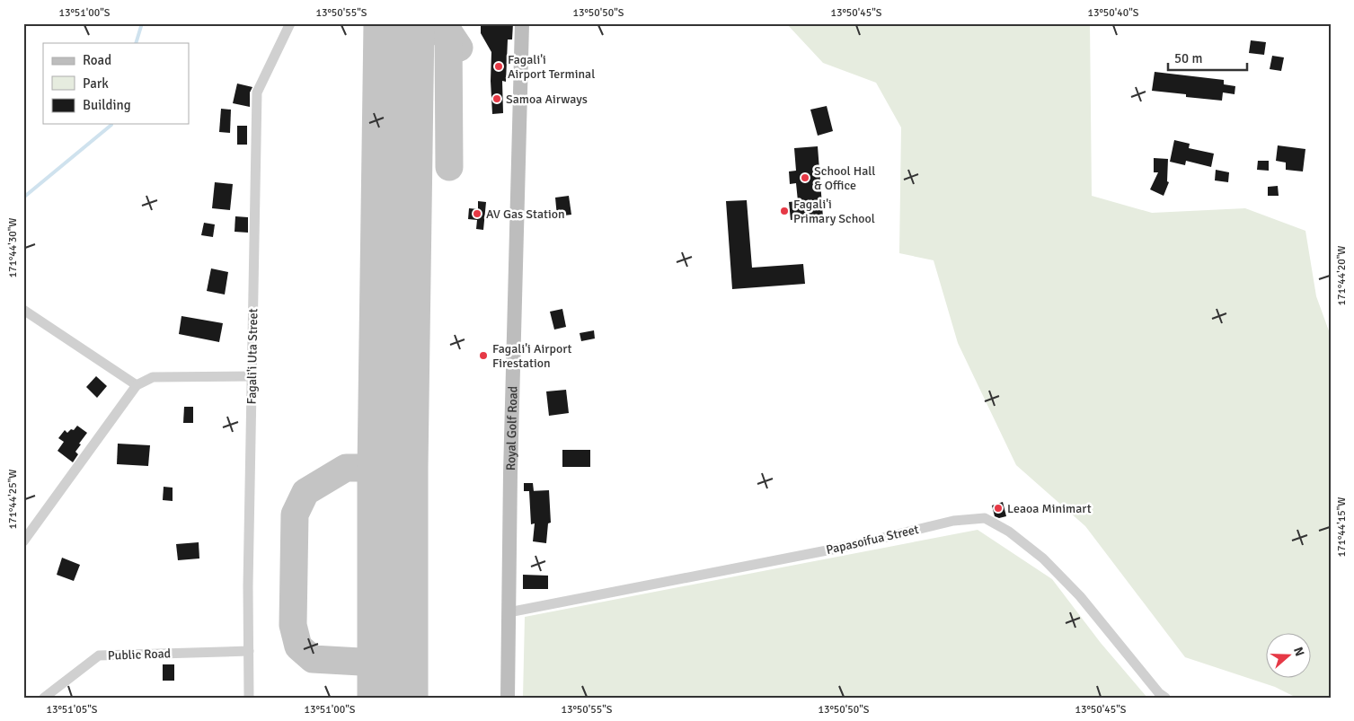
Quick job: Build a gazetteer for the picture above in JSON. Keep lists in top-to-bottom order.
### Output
{
  "streets": {
    "main road": ["Royal Golf Road"],
    "street": ["Fagali'i Uta Street", "Papasoifua Street", "Public Road"]
  },
  "crossings": [
    ["Fagali'i Uta Street", "Public Road"],
    ["Royal Golf Road", "Papasoifua Street"]
  ],
  "places": [
    "Fagali'i Airport Terminal",
    "Samoa Airways",
    "School Hall & Office",
    "Fagali'i Primary School",
    "AV Gas Station",
    "Fagali'i Airport Firestation",
    "Leaoa Minimart"
  ],
  "legend": ["Road", "Park", "Building"],
  "scale_bar": "50 m",
  "north": "right",
  "coordinates": [
    "13°51'00\"S",
    "13°50'55\"S",
    "13°50'50\"S",
    "13°50'45\"S",
    "13°50'40\"S",
    "171°44'30\"W",
    "171°44'20\"W",
    "171°44'25\"W",
    "171°44'15\"W",
    "13°51'05\"S"
  ]
}
